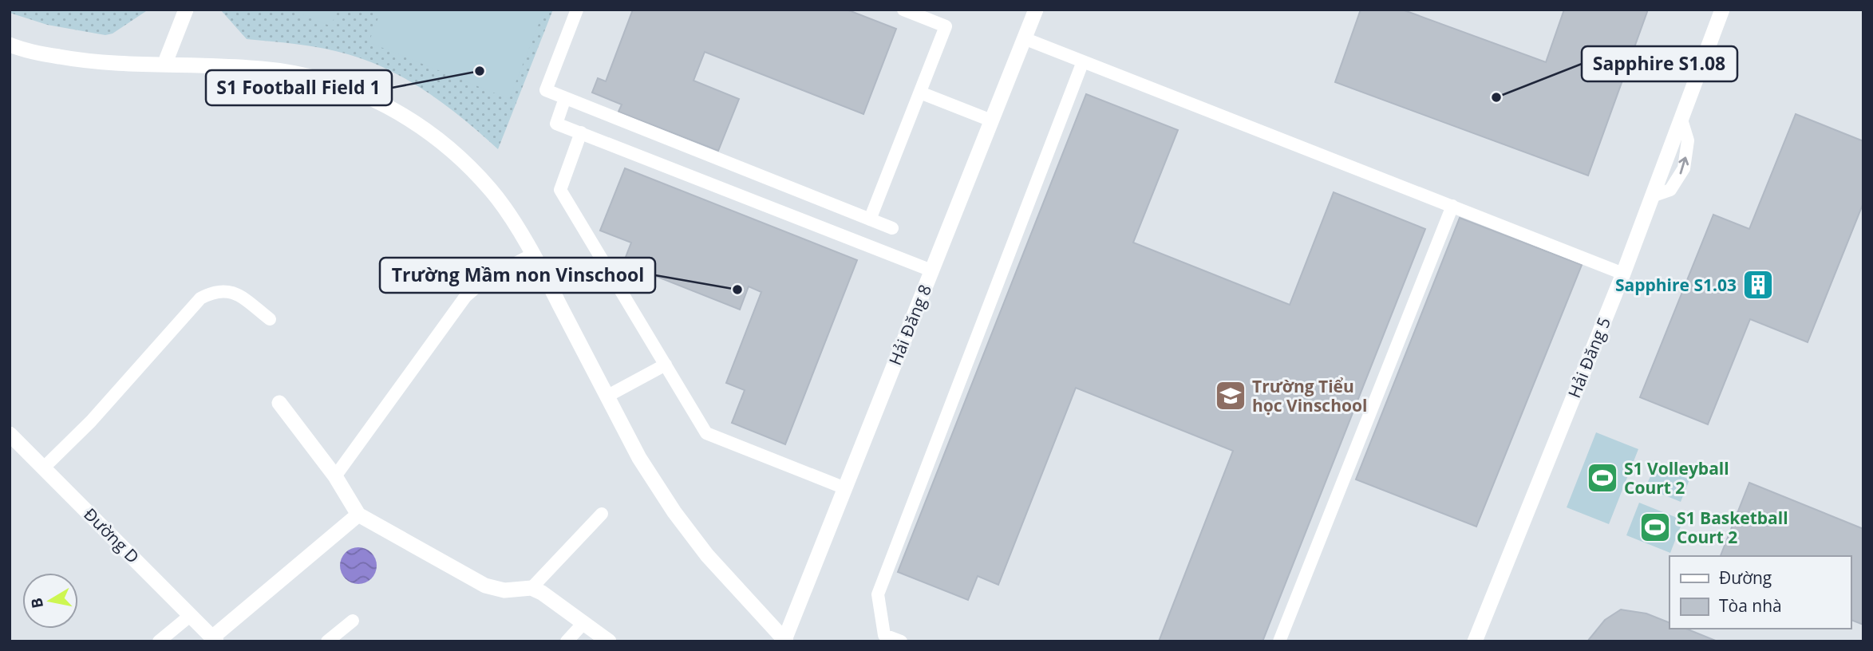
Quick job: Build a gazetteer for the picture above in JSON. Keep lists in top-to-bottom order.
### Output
{
  "streets": {
    "street": ["Hải Đăng 8", "Hải Đăng 5", "Đường D"]
  },
  "places": {
    "other": ["S1 Football Field 1", "Sapphire S1.08", "Trường Mầm non Vinschool"],
    "building": ["Sapphire S1.03"],
    "school or university": ["Trường Tiểu học Vinschool"],
    "sports": ["S1 Volleyball Court 2", "S1 Basketball Court 2"]
  },
  "legend": ["Đường", "Tòa nhà"],
  "north": "left"
}
